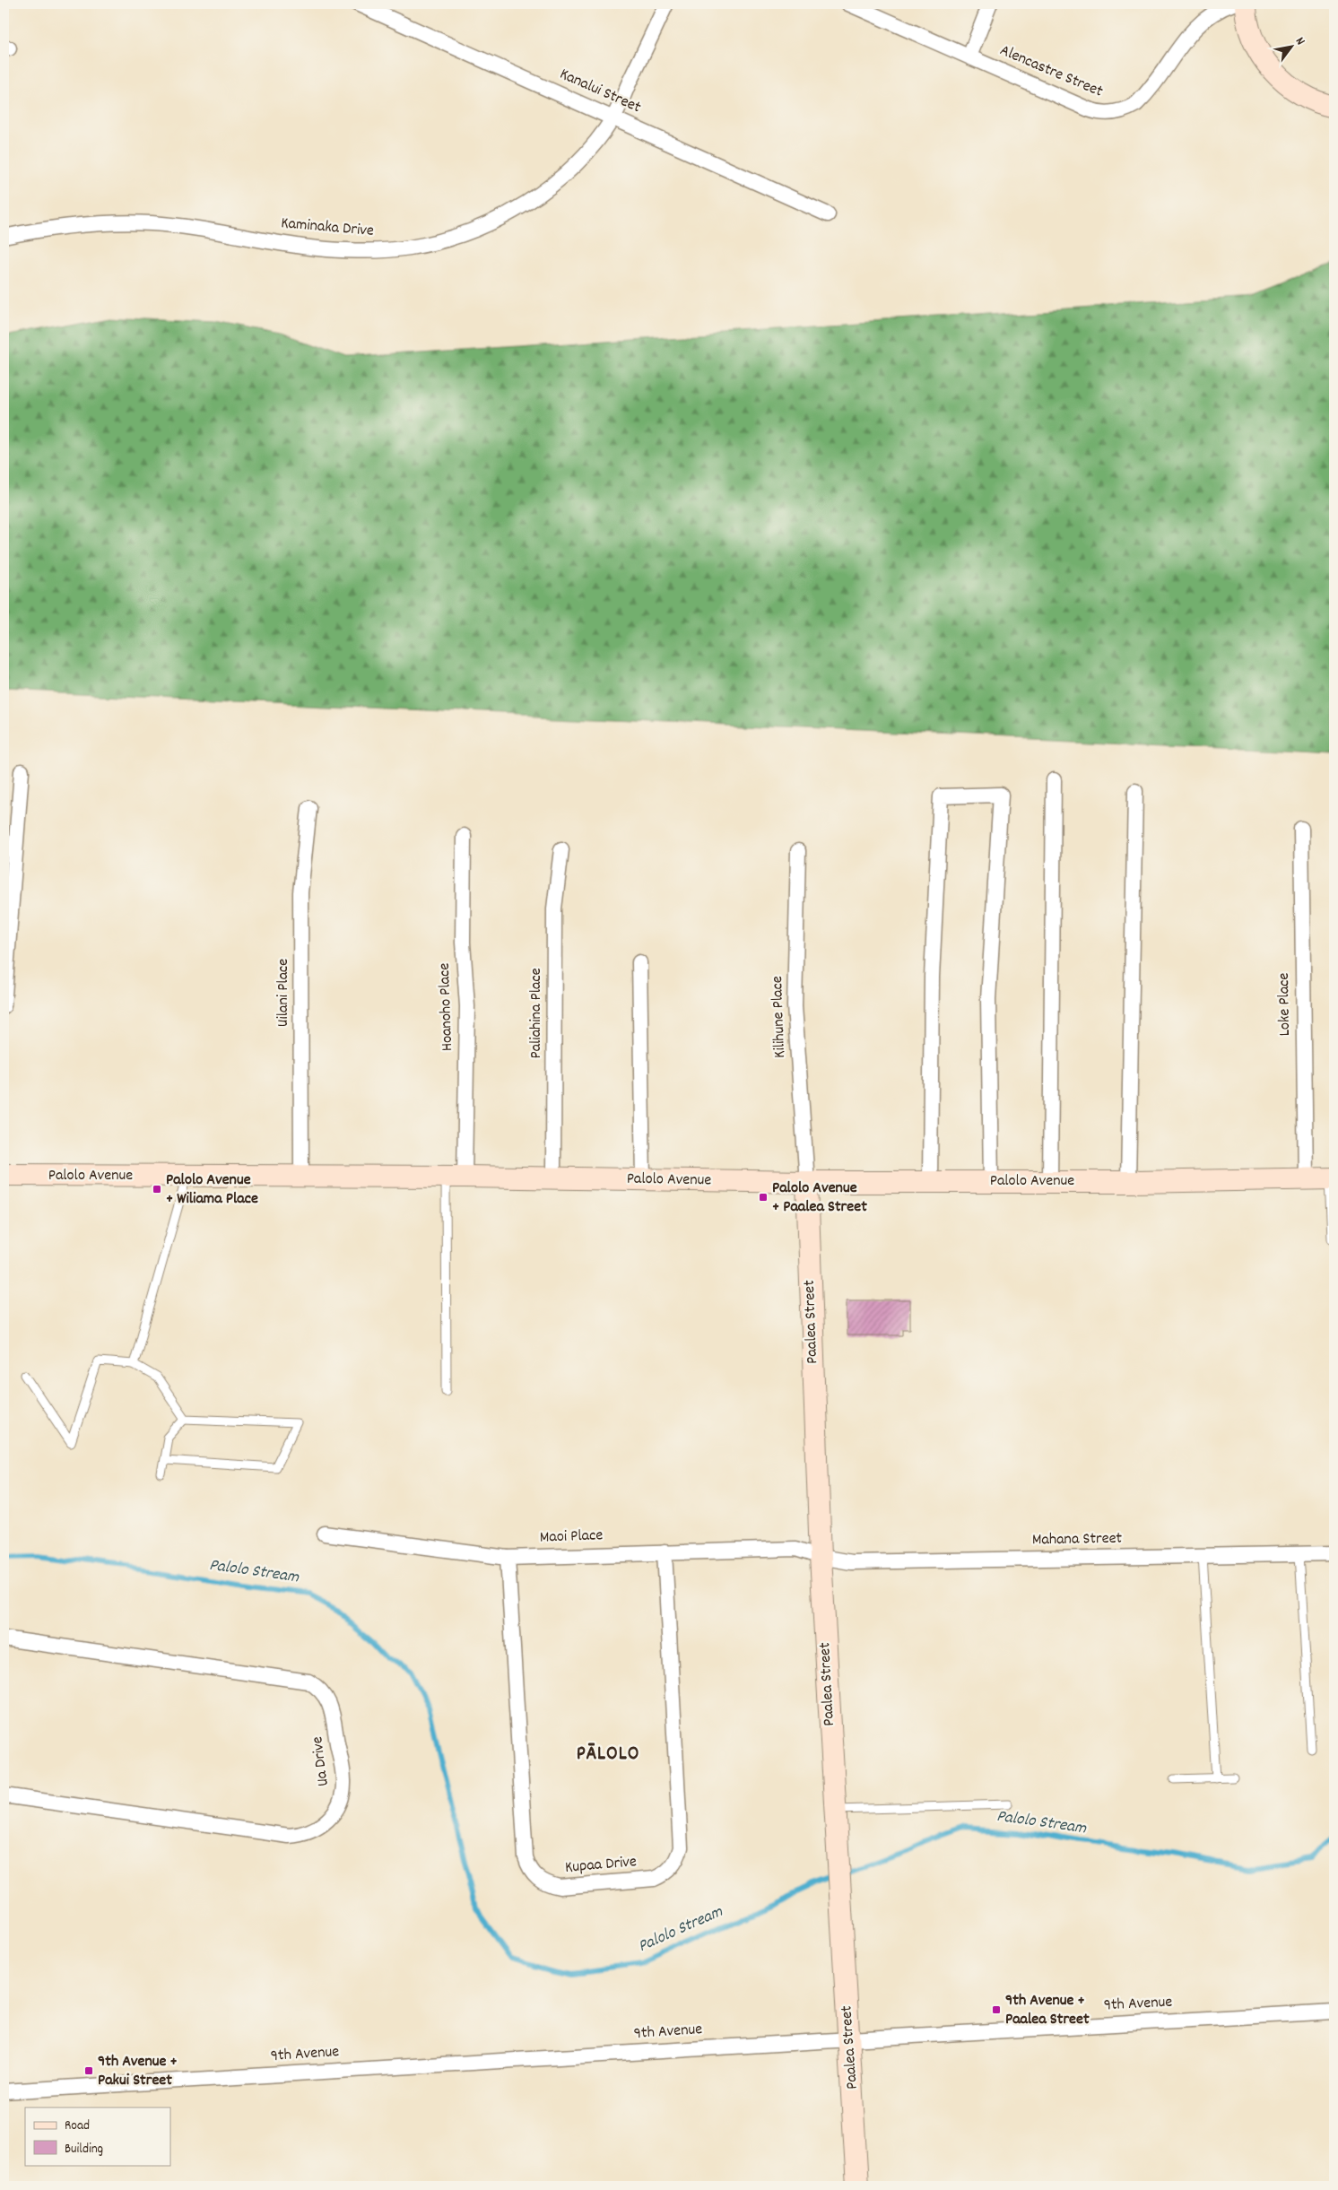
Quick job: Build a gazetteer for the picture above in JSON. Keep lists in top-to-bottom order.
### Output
{
  "streets": {
    "street": [
      "Alencastre Street",
      "Kanalui Street",
      "Kaminaka Drive",
      "Uilani Place",
      "Loke Place",
      "Hoanoho Place",
      "Paliahina Place",
      "Kilihune Place",
      "Palolo Avenue",
      "Paalea Street",
      "Maoi Place",
      "Mahana Street",
      "Ua Drive",
      "Kupaa Drive",
      "9th Avenue"
    ]
  },
  "crossings": [
    ["Kanalui Street", "Kaminaka Drive"],
    ["Uilani Place", "Palolo Avenue"],
    ["Loke Place", "Palolo Avenue"],
    ["Hoanoho Place", "Palolo Avenue"],
    ["Paliahina Place", "Palolo Avenue"],
    ["Kilihune Place", "Palolo Avenue"],
    ["Kilihune Place", "Paalea Street"],
    ["Palolo Avenue", "Paalea Street"],
    ["Paalea Street", "Maoi Place"],
    ["Paalea Street", "Mahana Street"],
    ["Paalea Street", "9th Avenue"],
    ["Maoi Place", "Mahana Street"],
    ["Maoi Place", "Kupaa Drive"]
  ],
  "districts": ["PĀLOLO"],
  "water": ["Palolo Stream"],
  "places": {
    "transit": [
      "Palolo Avenue + Wiliama Place",
      "Palolo Avenue + Paalea Street",
      "9th Avenue + Paalea Street",
      "9th Avenue + Pakui Street"
    ]
  },
  "legend": ["Road", "Building"],
  "north": "top right"
}
